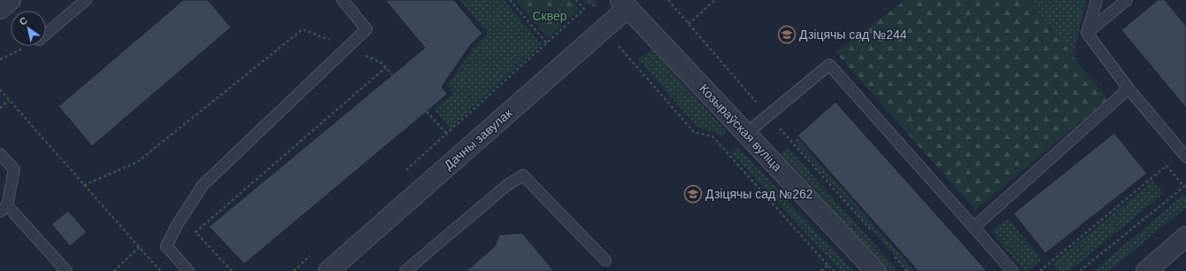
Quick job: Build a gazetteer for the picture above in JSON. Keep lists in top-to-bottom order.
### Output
{
  "streets": {
    "street": ["Козыраўская вуліца", "Дачны завулак"]
  },
  "crossings": [
    ["Козыраўская вуліца", "Дачны завулак"]
  ],
  "parks": ["Сквер"],
  "places": {
    "school or university": ["Дзіцячы сад №244", "Дзіцячы сад №262"]
  },
  "north": "top left"
}
